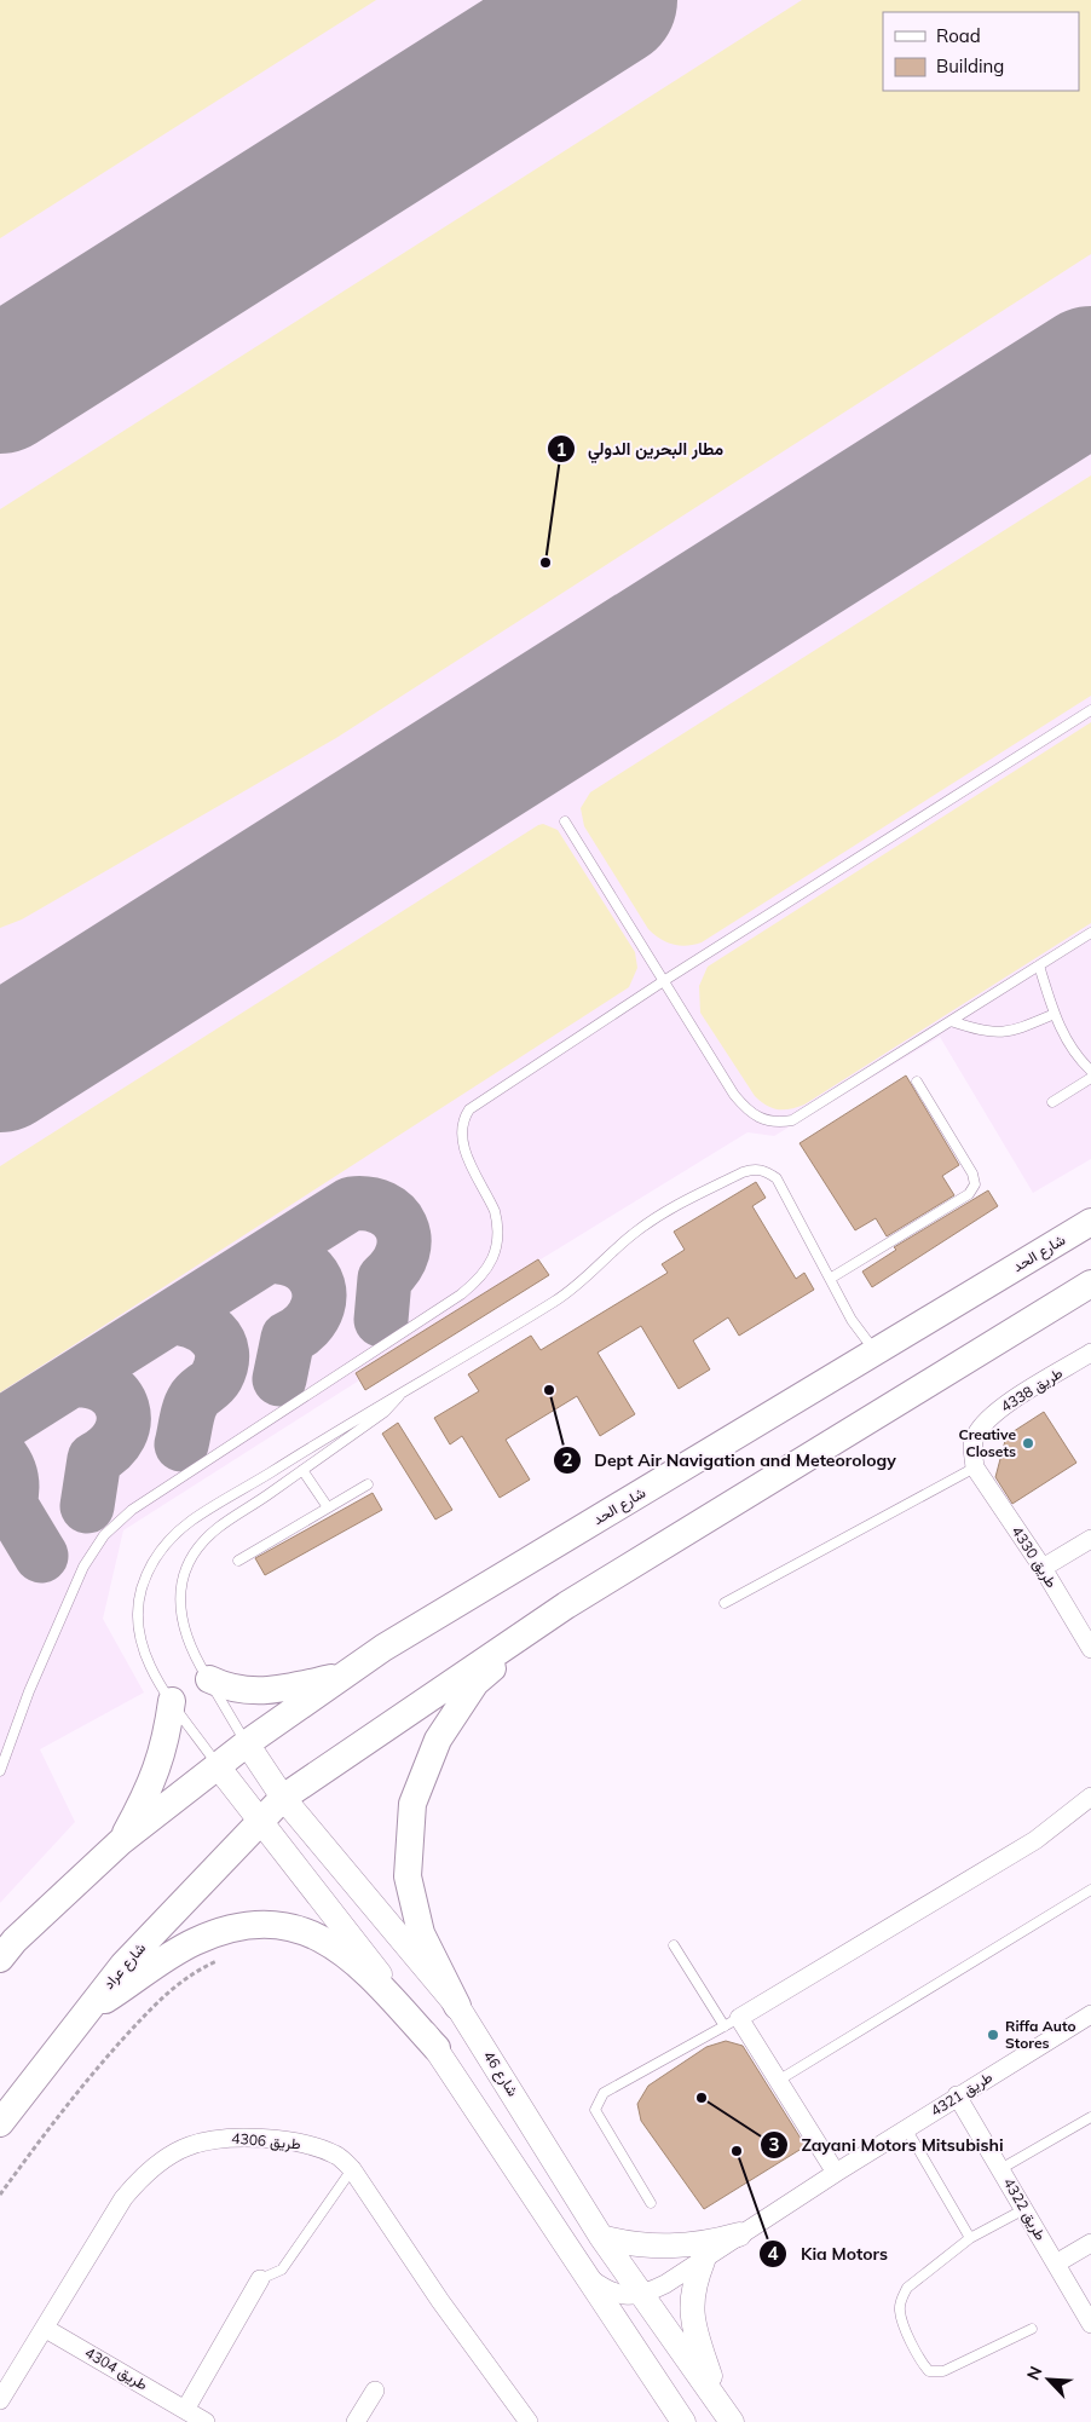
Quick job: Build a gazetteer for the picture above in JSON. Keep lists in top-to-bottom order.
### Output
{
  "streets": {
    "main road": ["شارع الحد", "شارع عراد", "شارع 46"],
    "street": [
      "طريق 4338",
      "طريق 4330",
      "طريق 4321",
      "طريق 4306",
      "طريق 4322",
      "طريق 4304"
    ]
  },
  "crossings": [
    ["شارع الحد", "شارع 46"],
    ["طريق 4338", "طريق 4330"],
    ["شارع 46", "طريق 4321"],
    ["طريق 4321", "طريق 4322"],
    ["طريق 4306", "طريق 4304"]
  ],
  "places": [
    "مطار البحرين الدولي",
    "Dept Air Navigation and Meteorology",
    "Creative Closets",
    "Riffa Auto Stores",
    "Zayani Motors Mitsubishi",
    "Kia Motors"
  ],
  "legend": ["Road", "Building"],
  "north": "top left"
}
